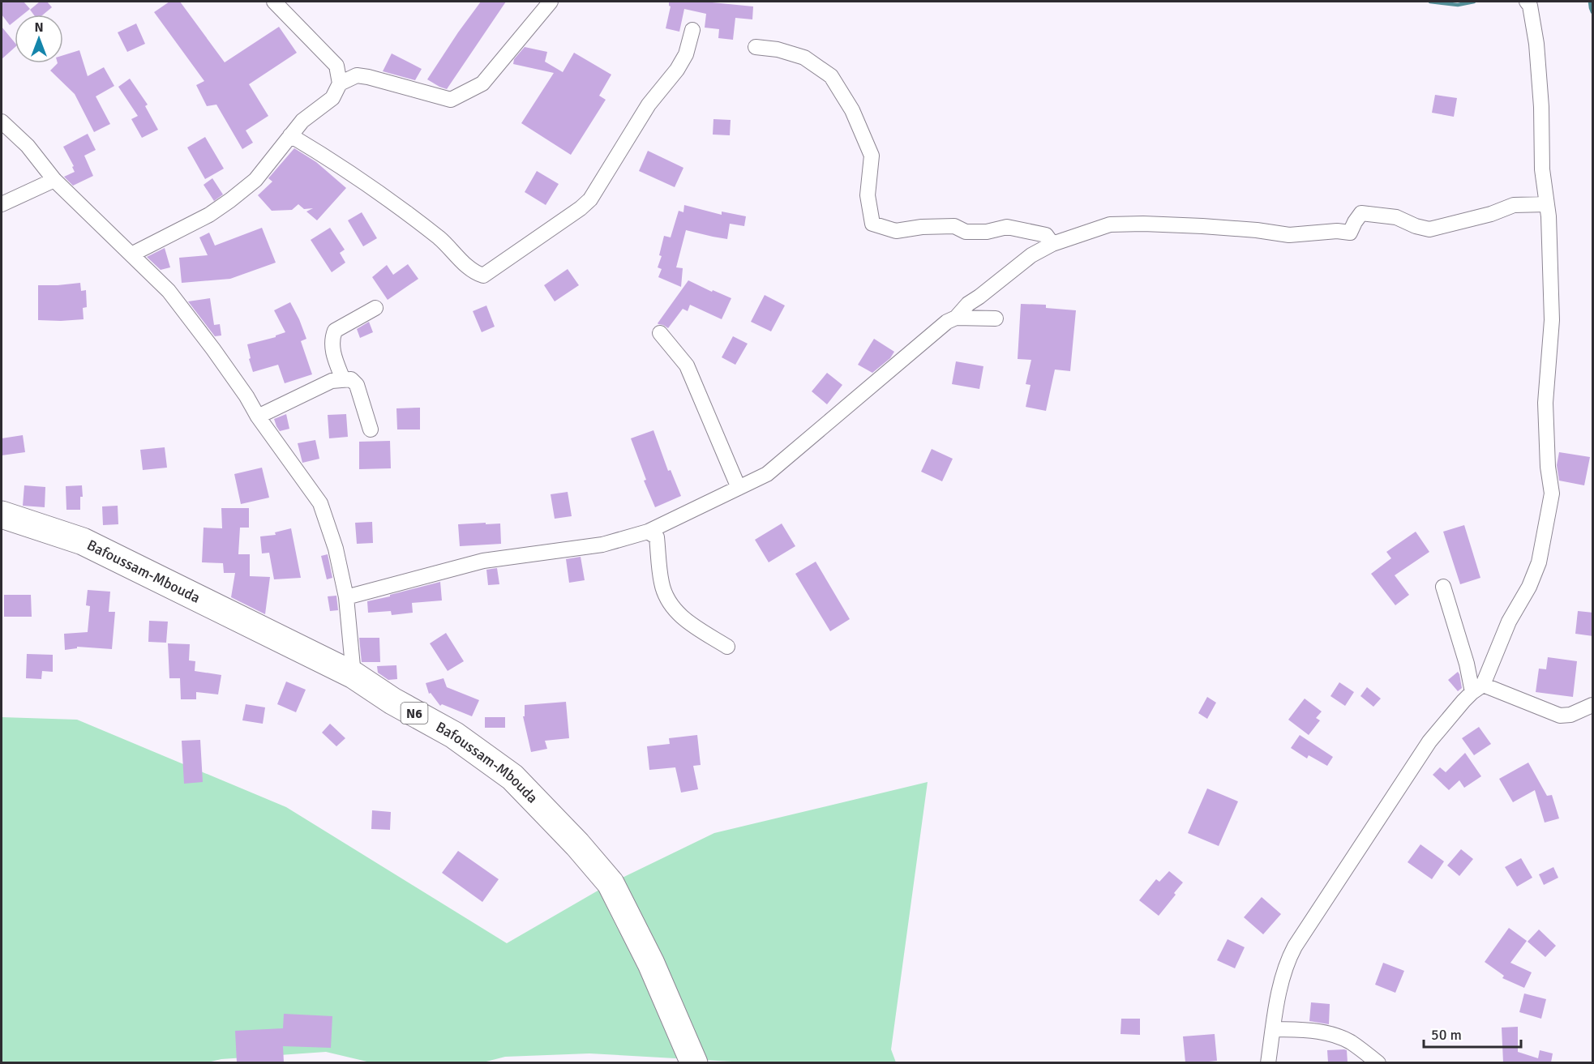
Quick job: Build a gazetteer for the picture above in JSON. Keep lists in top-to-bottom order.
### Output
{
  "streets": {
    "highway": ["Bafoussam-Mbouda", "N6"]
  },
  "scale_bar": "50 m",
  "north": "top"
}
